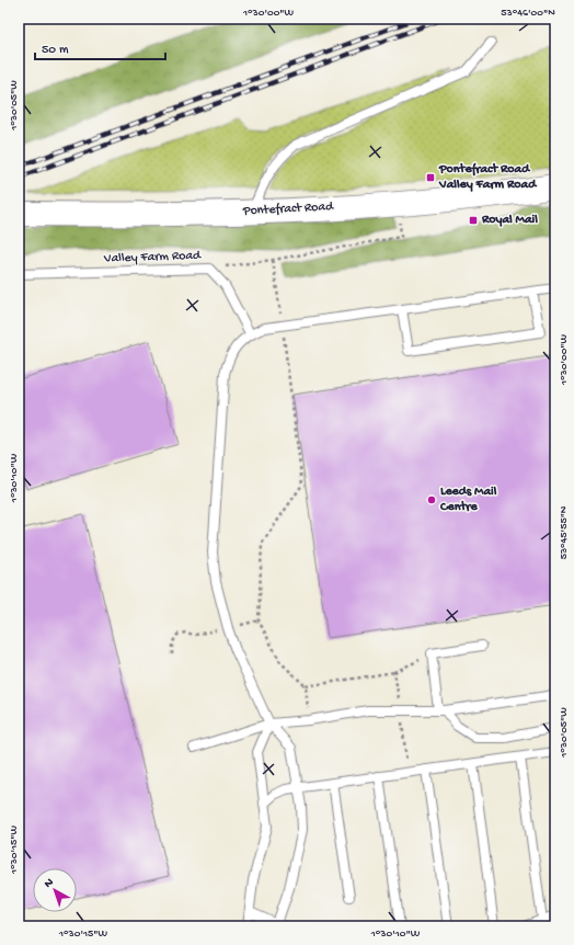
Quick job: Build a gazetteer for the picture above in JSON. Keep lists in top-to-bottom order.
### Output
{
  "streets": {
    "main road": ["Pontefract Road"],
    "lane": ["Valley Farm Road"]
  },
  "places": {
    "transit": ["Pontefract Road Valley Farm Road", "Royal Mail"],
    "other": ["Leeds Mail Centre"]
  },
  "scale_bar": "50 m",
  "north": "top left",
  "coordinates": [
    "1°30'00\"W",
    "53°46'00\"N",
    "1°30'05\"W",
    "1°30'10\"W",
    "53°45'55\"N",
    "1°30'15\"W"
  ]
}
